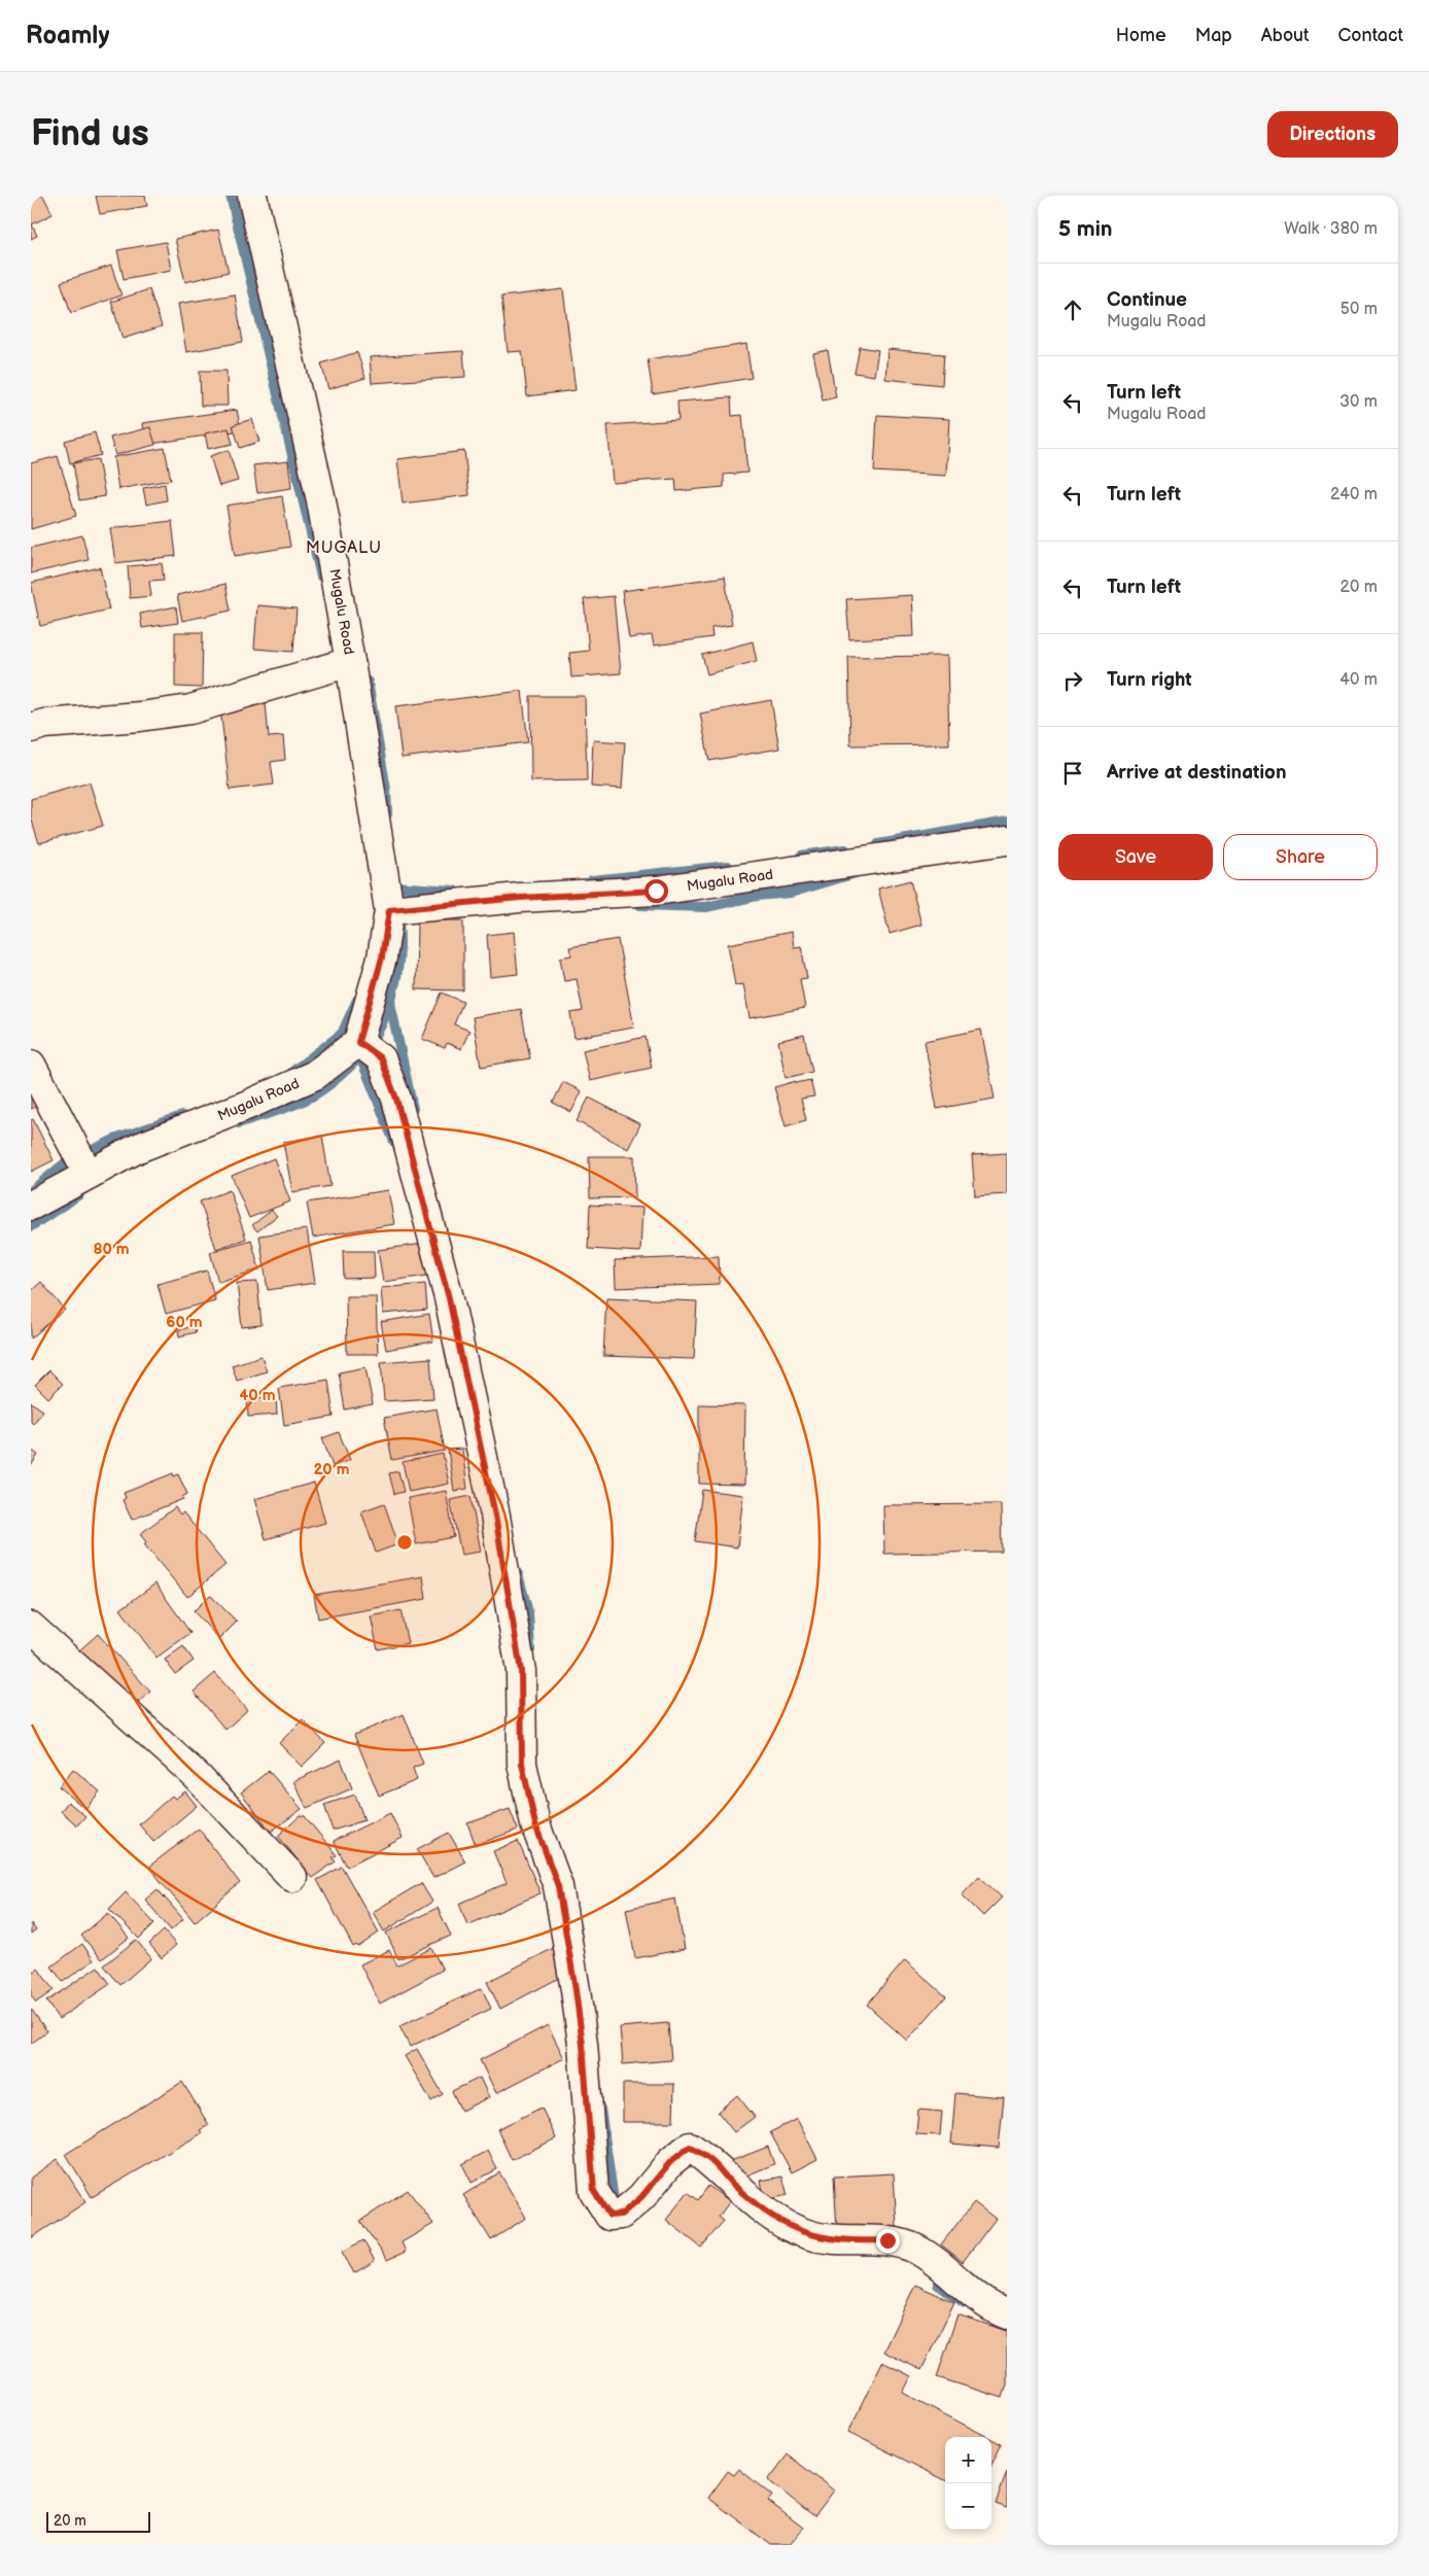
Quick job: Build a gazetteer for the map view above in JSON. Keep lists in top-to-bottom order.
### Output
{
  "streets": {
    "street": ["Mugalu Road"]
  },
  "districts": ["MUGALU"],
  "scale_bar": "20 m",
  "page": {
    "header": "Roamly",
    "nav": [
      "Home",
      "Map",
      "About",
      "Contact"
    ],
    "buttons": [
      "Directions",
      ["Save", "Share"]
    ],
    "title": "Find us",
    "heading": ["5 min", "Walk · 380 m"],
    "list": [
      ["Continue", "Mugalu Road", "50 m"],
      ["Turn left", "Mugalu Road", "30 m"],
      ["Turn left", "240 m"],
      ["Turn left", "20 m"],
      ["Turn right", "40 m"],
      "Arrive at destination"
    ],
    "map_buttons": ["+", "−"],
    "scale": "20 m"
  },
  "rings": [
    "80 m",
    "60 m",
    "40 m",
    "20 m"
  ]
}
